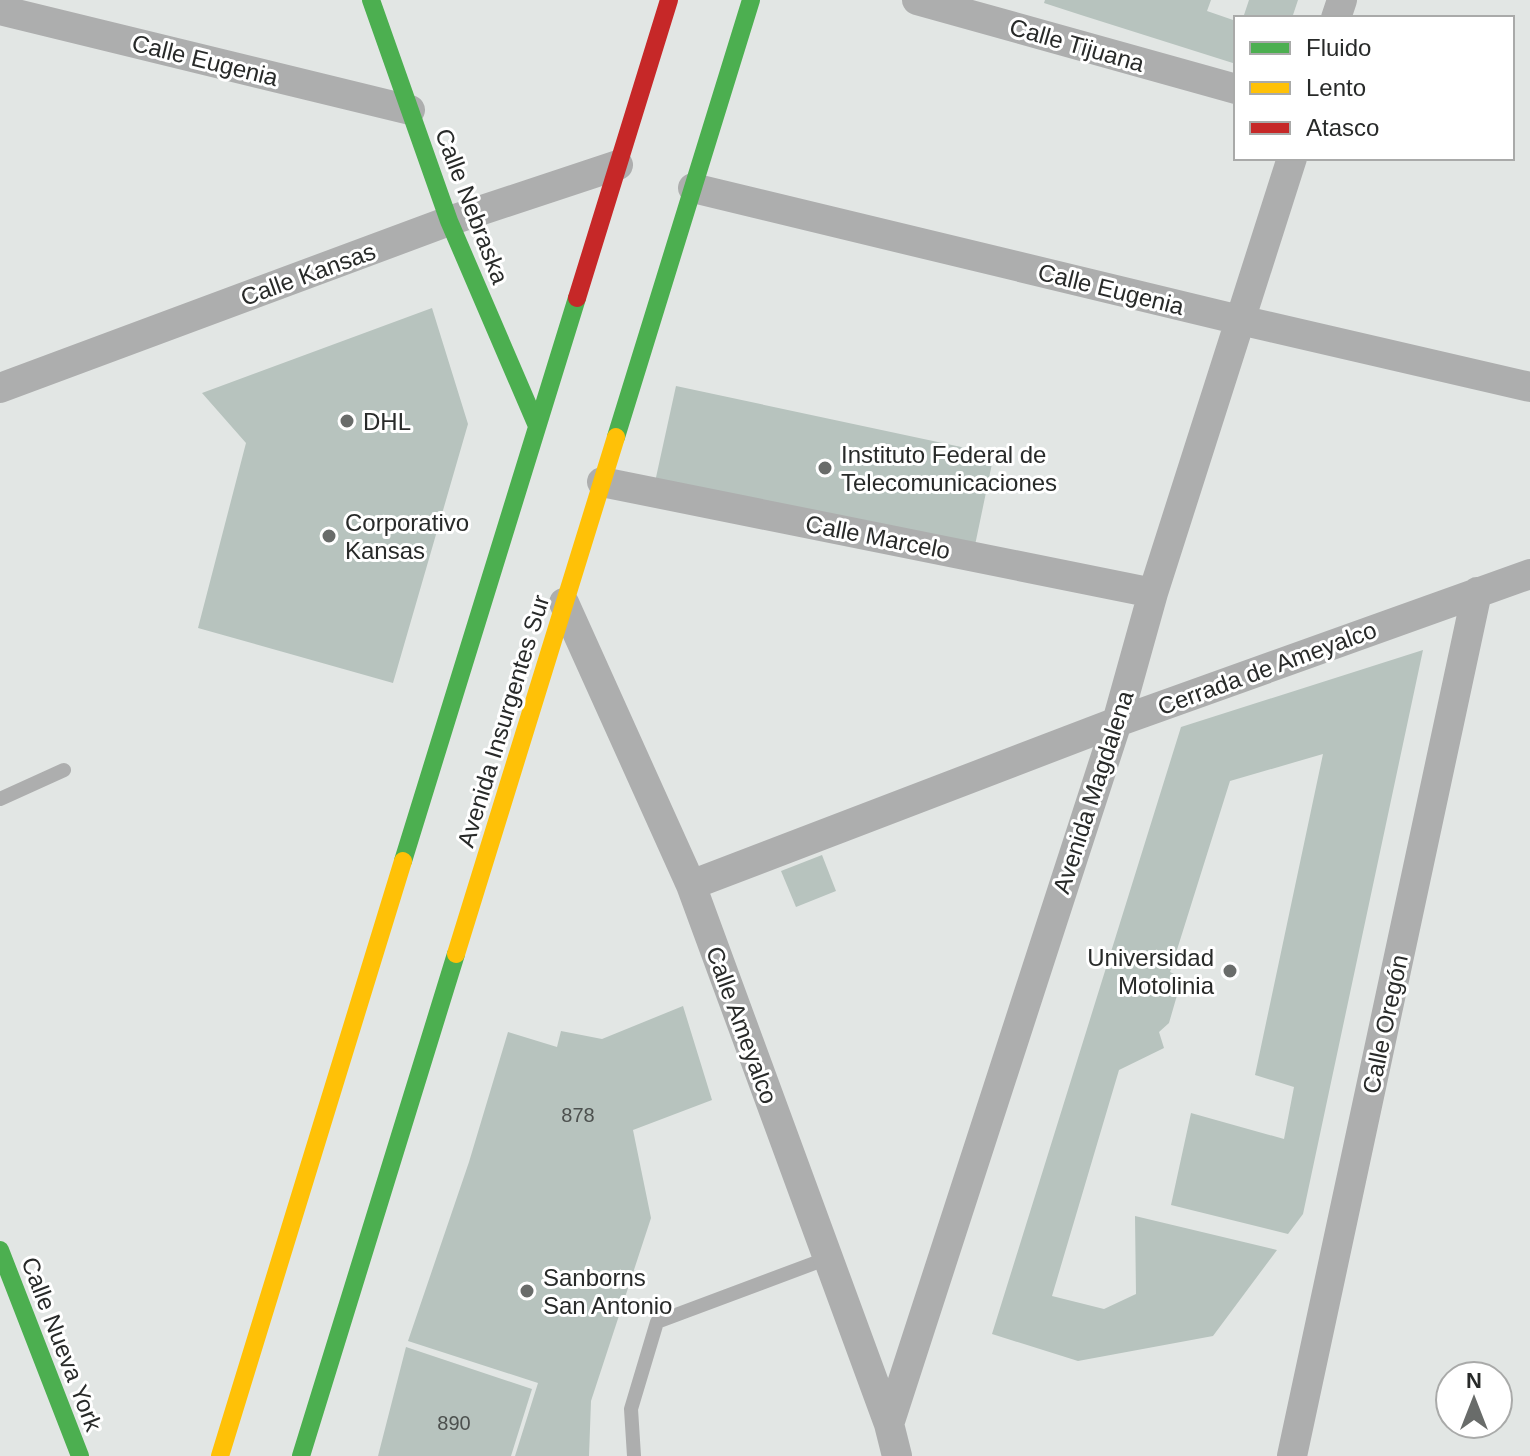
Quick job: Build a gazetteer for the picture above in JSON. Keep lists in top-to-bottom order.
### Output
{
  "streets": {
    "main road": ["Calle Nebraska", "Avenida Insurgentes Sur", "Calle Nueva York"],
    "street": [
      "Calle Tijuana",
      "Calle Eugenia",
      "Calle Kansas",
      "Calle Marcelo",
      "Cerrada de Ameyalco",
      "Avenida Magdalena",
      "Calle Oregón",
      "Calle Ameyalco"
    ]
  },
  "crossings": [
    ["Calle Eugenia", "Calle Nebraska"],
    ["Calle Eugenia", "Avenida Insurgentes Sur"],
    ["Calle Eugenia", "Avenida Magdalena"],
    ["Calle Nebraska", "Calle Kansas"],
    ["Calle Marcelo", "Avenida Insurgentes Sur"],
    ["Calle Marcelo", "Avenida Magdalena"],
    ["Cerrada de Ameyalco", "Avenida Magdalena"],
    ["Cerrada de Ameyalco", "Calle Oregón"],
    ["Cerrada de Ameyalco", "Calle Ameyalco"],
    ["Avenida Insurgentes Sur", "Calle Ameyalco"],
    ["Avenida Magdalena", "Calle Ameyalco"]
  ],
  "places": [
    "DHL",
    "Instituto Federal de Telecomunicaciones",
    "Corporativo Kansas",
    "Universidad Motolinia",
    "Sanborns San Antonio"
  ],
  "house_numbers": ["878", "890"],
  "legend": ["Fluido", "Lento", "Atasco"],
  "north": "top"
}
